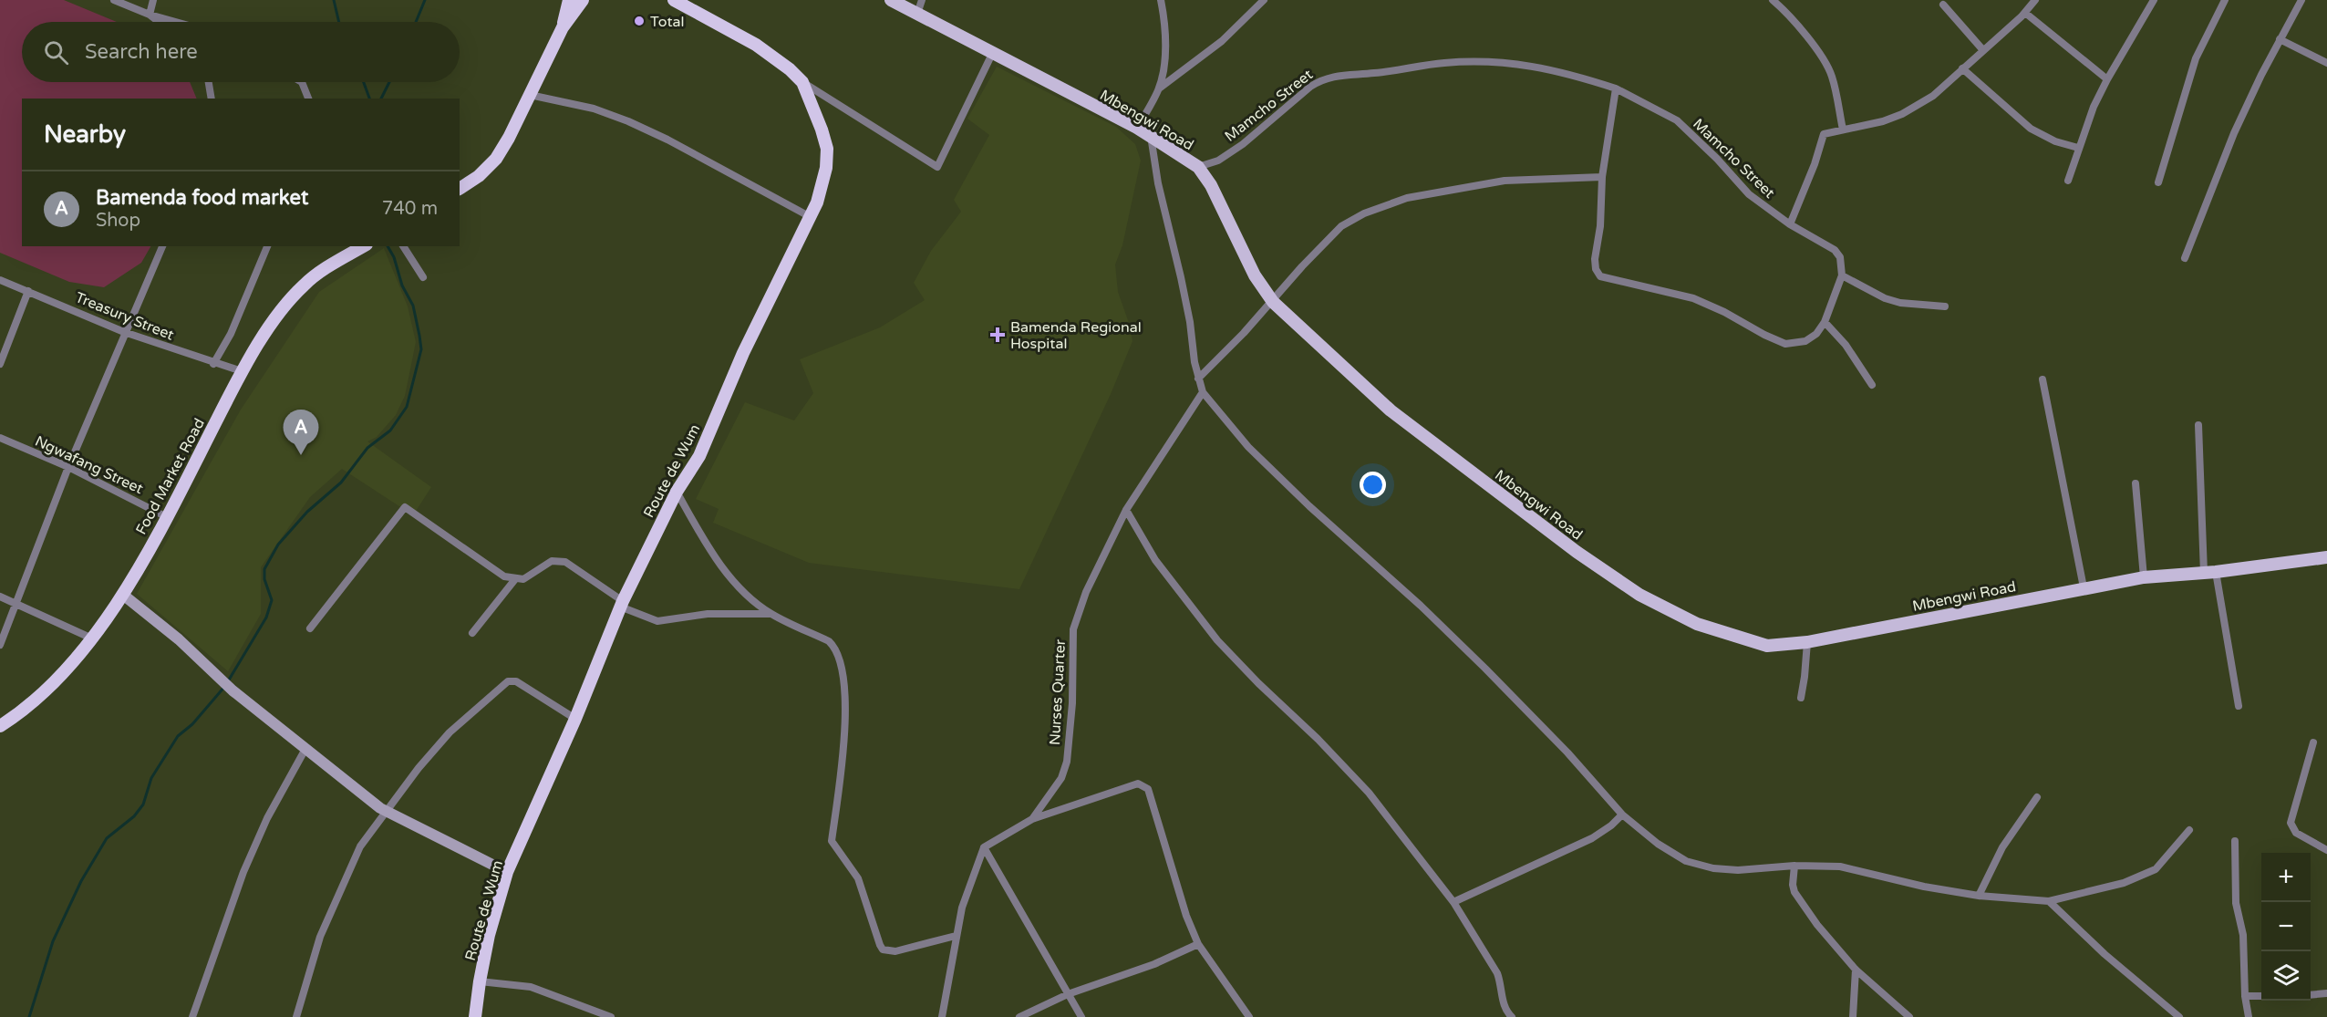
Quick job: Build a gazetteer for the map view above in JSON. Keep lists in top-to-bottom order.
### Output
{
  "streets": {
    "highway": ["Route de Wum", "Food Market Road"],
    "main road": ["Mbengwi Road"],
    "street": [
      "Mamcho Street",
      "Treasury Street",
      "Ngwafang Street",
      "Nurses Quarter"
    ]
  },
  "crossings": [
    ["Mamcho Street", "Mbengwi Road"],
    ["Treasury Street", "Food Market Road"],
    ["Ngwafang Street", "Food Market Road"]
  ],
  "places": {
    "other": ["Total"],
    "health": ["Bamenda Regional Hospital"]
  },
  "page": {
    "search": "Search here",
    "heading": "Nearby",
    "list": [
      {
        "mark": "A",
        "name": "Bamenda food market",
        "note": "Shop",
        "value": "740 m"
      }
    ],
    "pins": "A",
    "map_buttons": ["+", "−"]
  }
}
